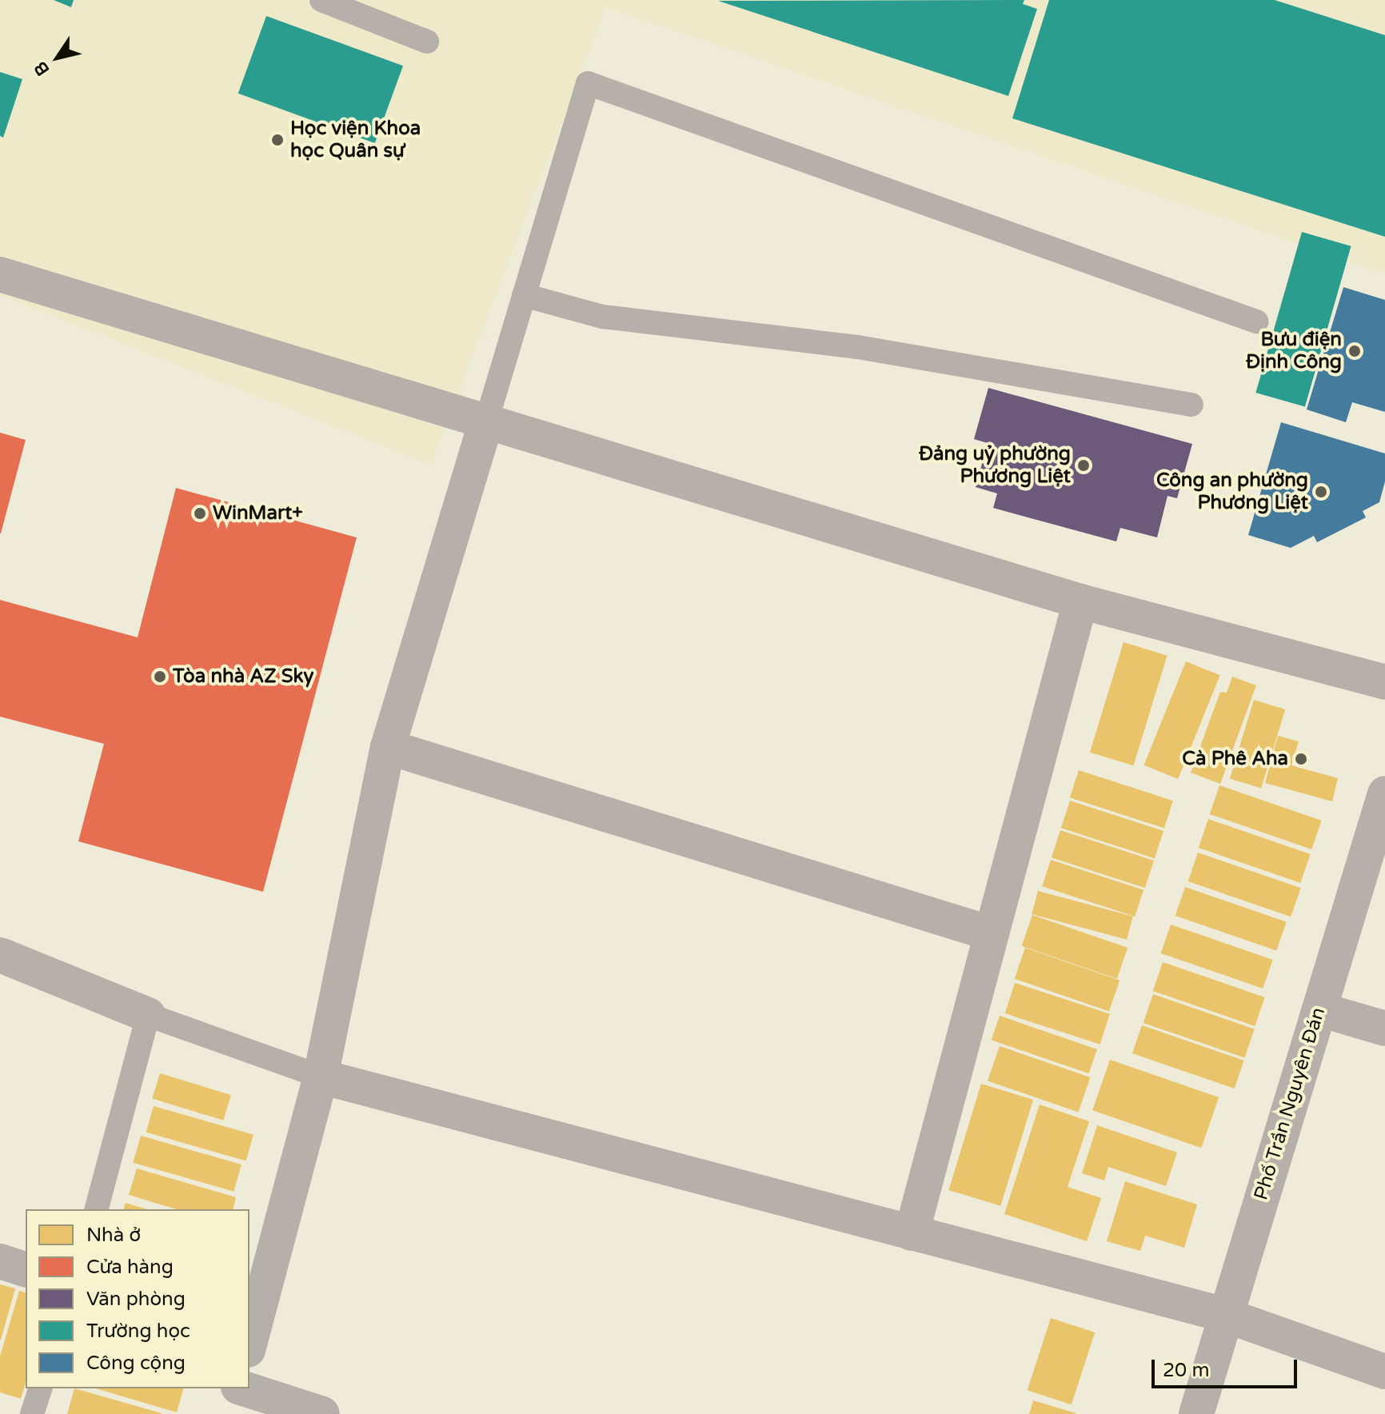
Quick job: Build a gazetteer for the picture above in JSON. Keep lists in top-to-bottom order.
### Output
{
  "streets": {
    "street": ["Phố Trần Nguyên Đán"]
  },
  "places": [
    "Học viện Khoa học Quân sự",
    "Bưu điện Định Công",
    "Đảng uỷ phường Phương Liệt",
    "Công an phường Phương Liệt",
    "WinMart+",
    "Tòa nhà AZ Sky",
    "Cà Phê Aha"
  ],
  "legend": [
    "Nhà ở",
    "Cửa hàng",
    "Văn phòng",
    "Trường học",
    "Công cộng"
  ],
  "scale_bar": "20 m",
  "north": "bottom left"
}
